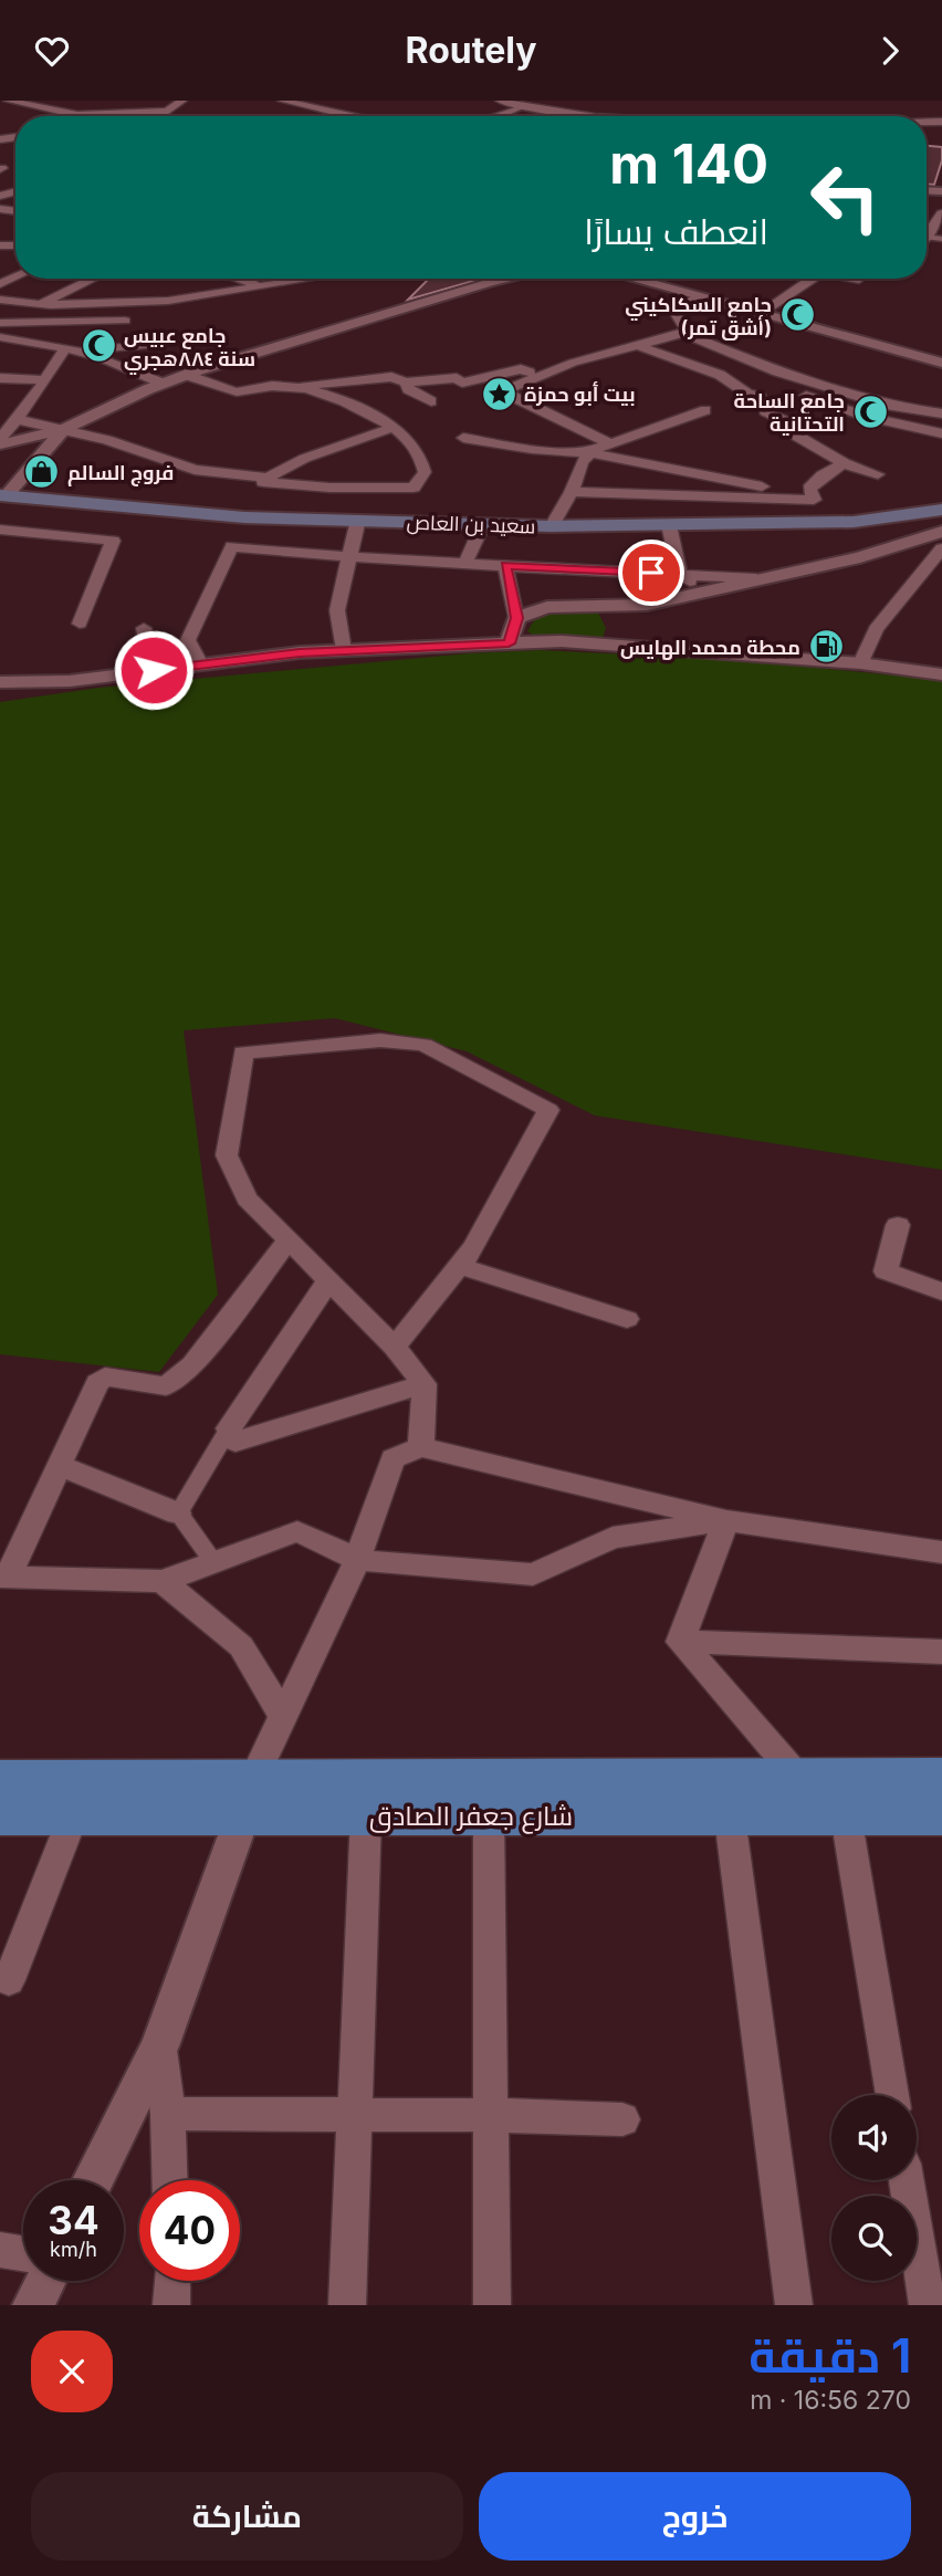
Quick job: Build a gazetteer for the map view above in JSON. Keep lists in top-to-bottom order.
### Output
{
  "streets": {
    "main road": ["سعيد بن العاص", "شارع جعفر الصادق"]
  },
  "places": {
    "mosque": ["جامع السكاكيني (أشق تمر)", "جامع عبيس سنة ٨٨٤هجري", "جامع الساحة التحتانية"],
    "place": ["بيت أبو حمزة"],
    "shop": ["فروج السالم"],
    "fuel station": ["محطة محمد الهايس"]
  },
  "page": {
    "header": "Routely",
    "turn": ["140 m", "انعطف يسارًا"],
    "speed": "34 km/h",
    "limit": "40",
    "heading": ["1 دقيقة", "270 m · 16:56"],
    "buttons": ["خروج", "مشاركة"]
  }
}
